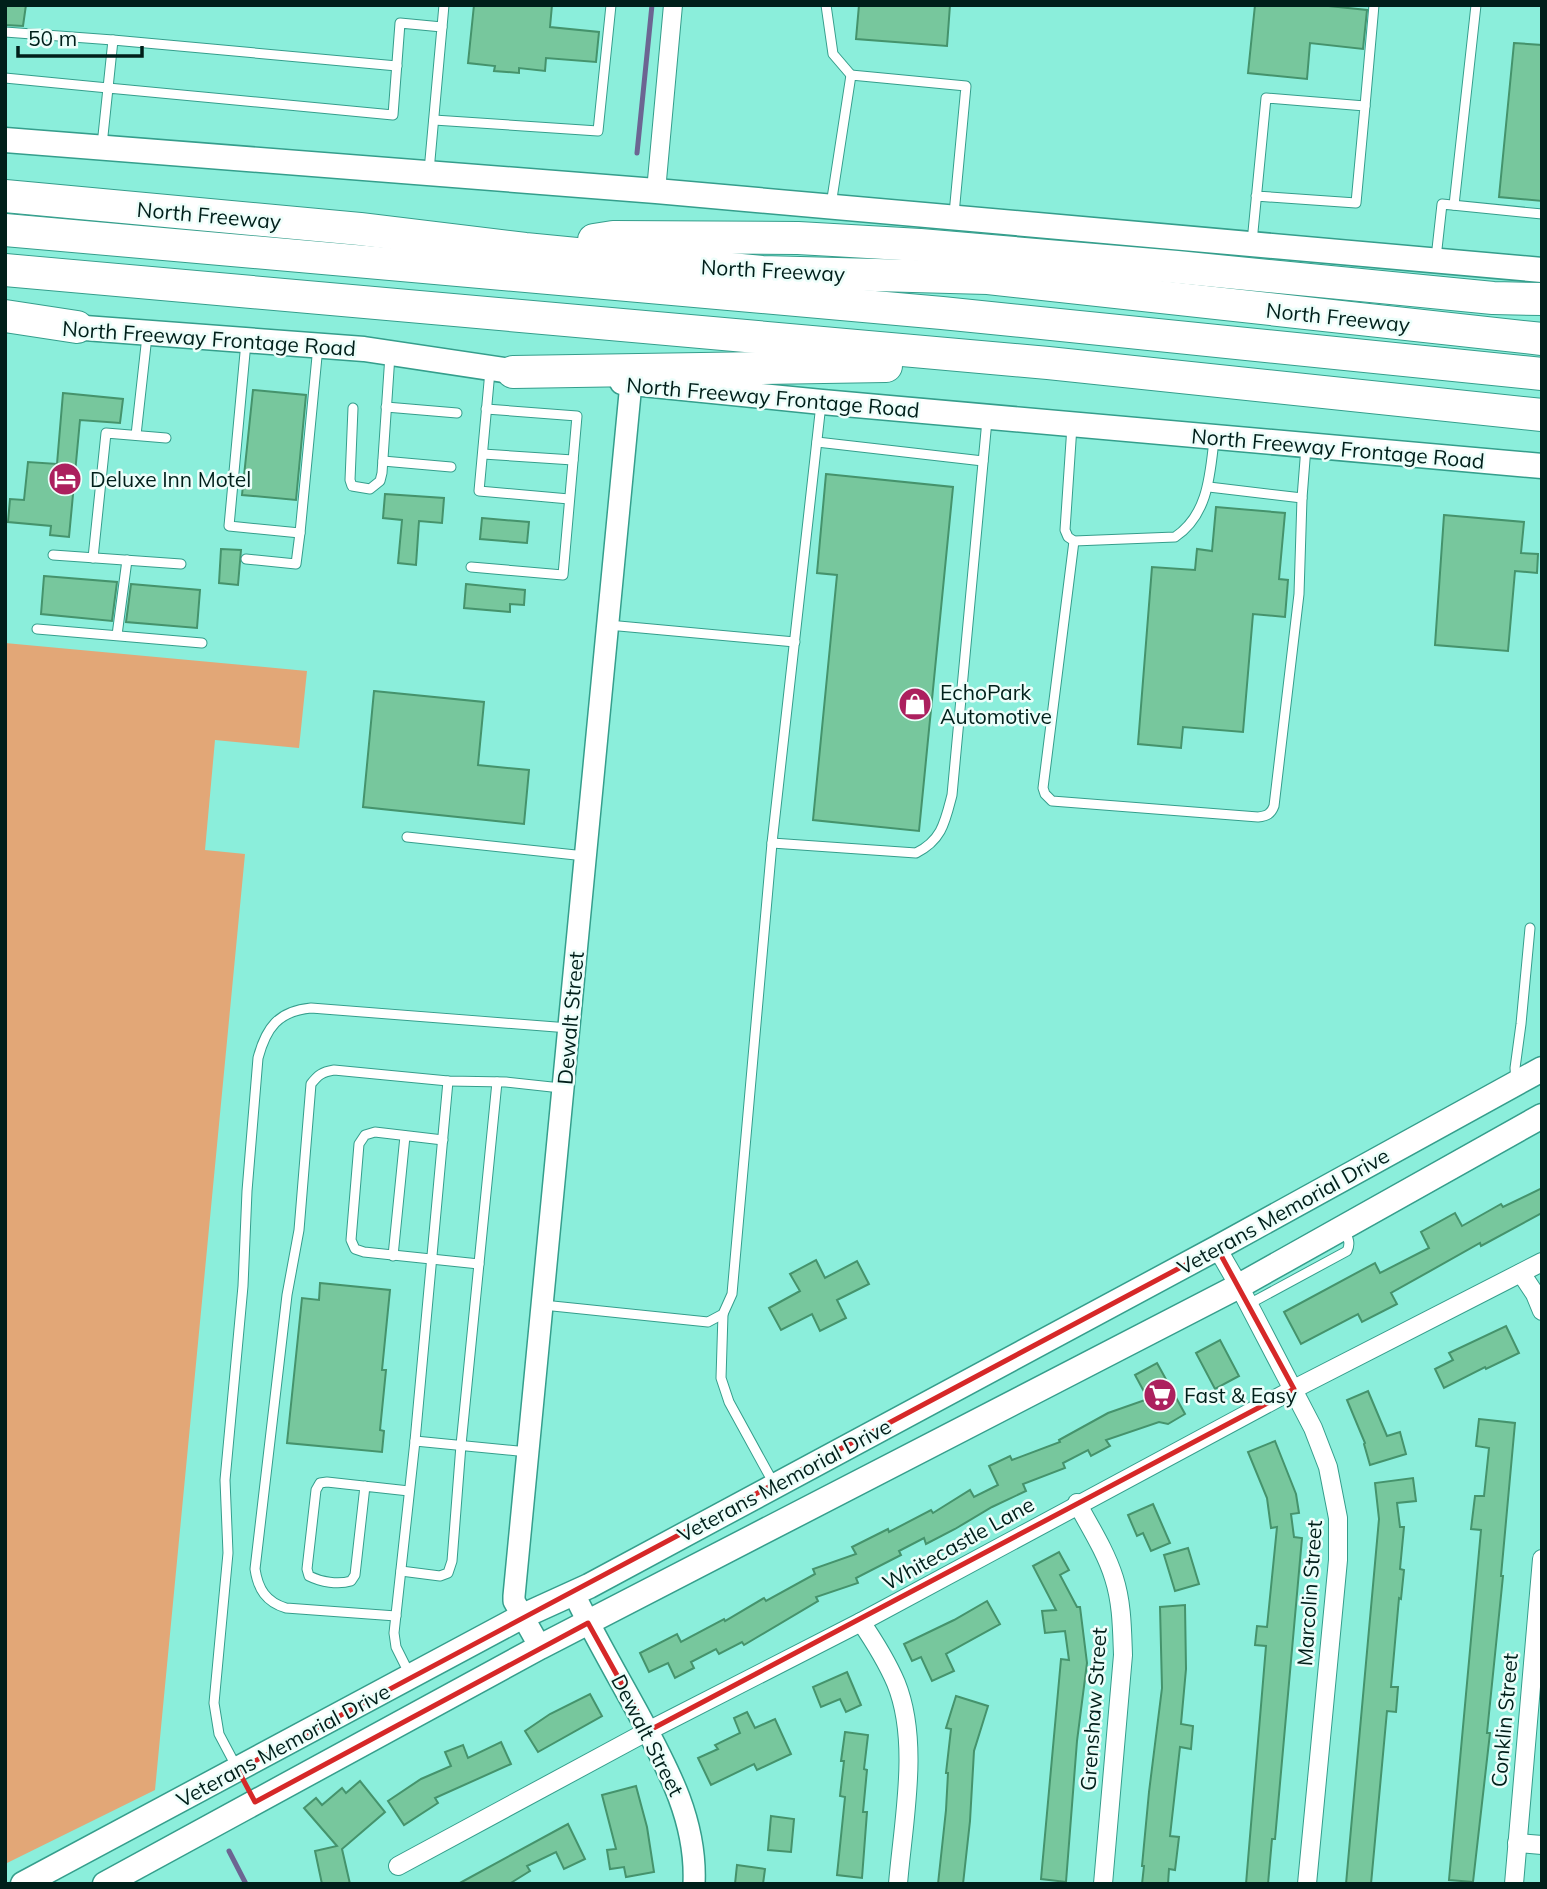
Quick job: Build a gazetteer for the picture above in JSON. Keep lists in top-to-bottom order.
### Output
{
  "streets": {
    "highway": ["North Freeway"],
    "main road": ["North Freeway Frontage Road", "Veterans Memorial Drive"],
    "street": [
      "Dewalt Street",
      "Whitecastle Lane",
      "Marcolin Street",
      "Grenshaw Street",
      "Conklin Street"
    ]
  },
  "crossings": [
    ["North Freeway Frontage Road", "Dewalt Street"],
    ["Dewalt Street", "Veterans Memorial Drive"],
    ["Dewalt Street", "Whitecastle Lane"],
    ["Veterans Memorial Drive", "Marcolin Street"],
    ["Whitecastle Lane", "Marcolin Street"],
    ["Whitecastle Lane", "Grenshaw Street"]
  ],
  "places": {
    "hotel": ["Deluxe Inn Motel"],
    "shop": ["EchoPark Automotive"],
    "supermarket": ["Fast & Easy"]
  },
  "scale_bar": "50 m"
}
